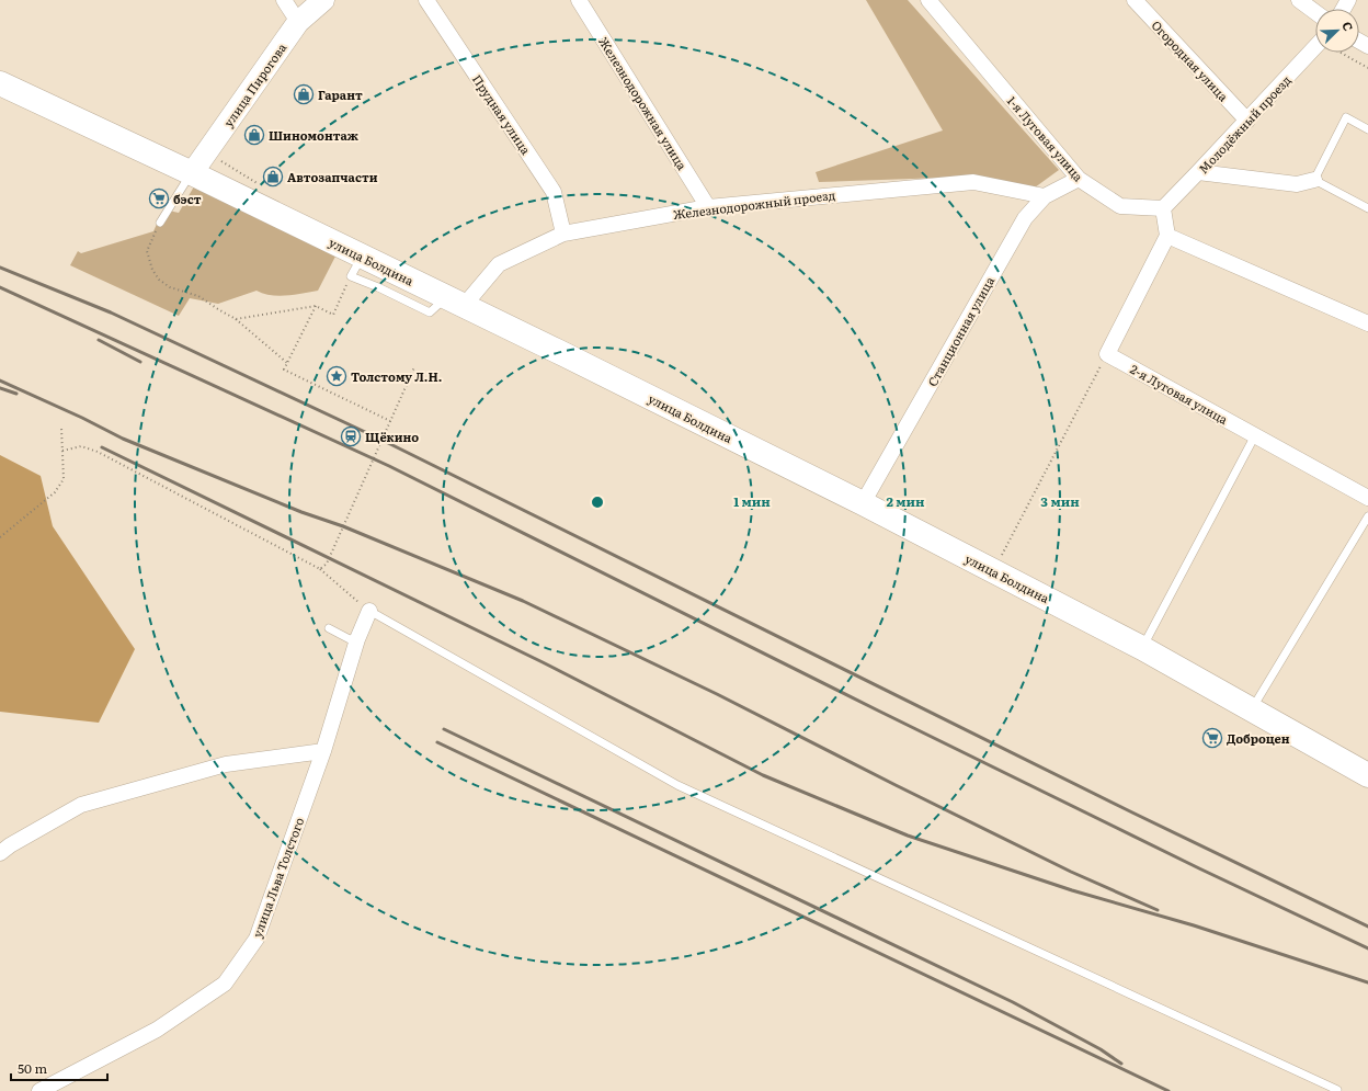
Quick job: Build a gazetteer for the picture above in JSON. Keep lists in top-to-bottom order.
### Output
{
  "streets": {
    "main road": ["улица Болдина"],
    "street": [
      "Огородная улица",
      "улица Пирогова",
      "Железнодорожная улица",
      "Прудная улица",
      "Молодёжный проезд",
      "1-я Луговая улица",
      "Железнодорожный проезд",
      "Станционная улица",
      "2-я Луговая улица",
      "улица Льва Толстого"
    ]
  },
  "crossings": [
    ["Огородная улица", "Молодёжный проезд"],
    ["улица Пирогова", "улица Болдина"],
    ["Железнодорожная улица", "Железнодорожный проезд"],
    ["Прудная улица", "Железнодорожный проезд"],
    ["Молодёжный проезд", "1-я Луговая улица"],
    ["1-я Луговая улица", "Станционная улица"],
    ["Железнодорожный проезд", "улица Болдина"],
    ["Железнодорожный проезд", "Станционная улица"],
    ["улица Болдина", "Станционная улица"]
  ],
  "places": {
    "shop": ["Гарант", "Шиномонтаж", "Автозапчасти"],
    "supermarket": ["бэст", "Доброцен"],
    "place": ["Толстому Л.Н."],
    "station": ["Щёкино"]
  },
  "scale_bar": "50 m",
  "north": "top right",
  "rings": ["1 мин", "2 мин", "3 мин"]
}
